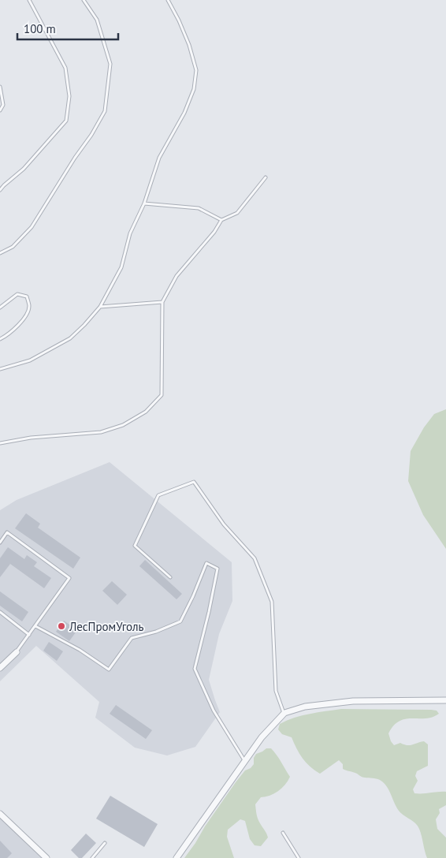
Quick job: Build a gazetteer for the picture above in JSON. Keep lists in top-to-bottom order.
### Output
{
  "places": ["ЛесПромУголь"],
  "scale_bar": "100 m"
}
